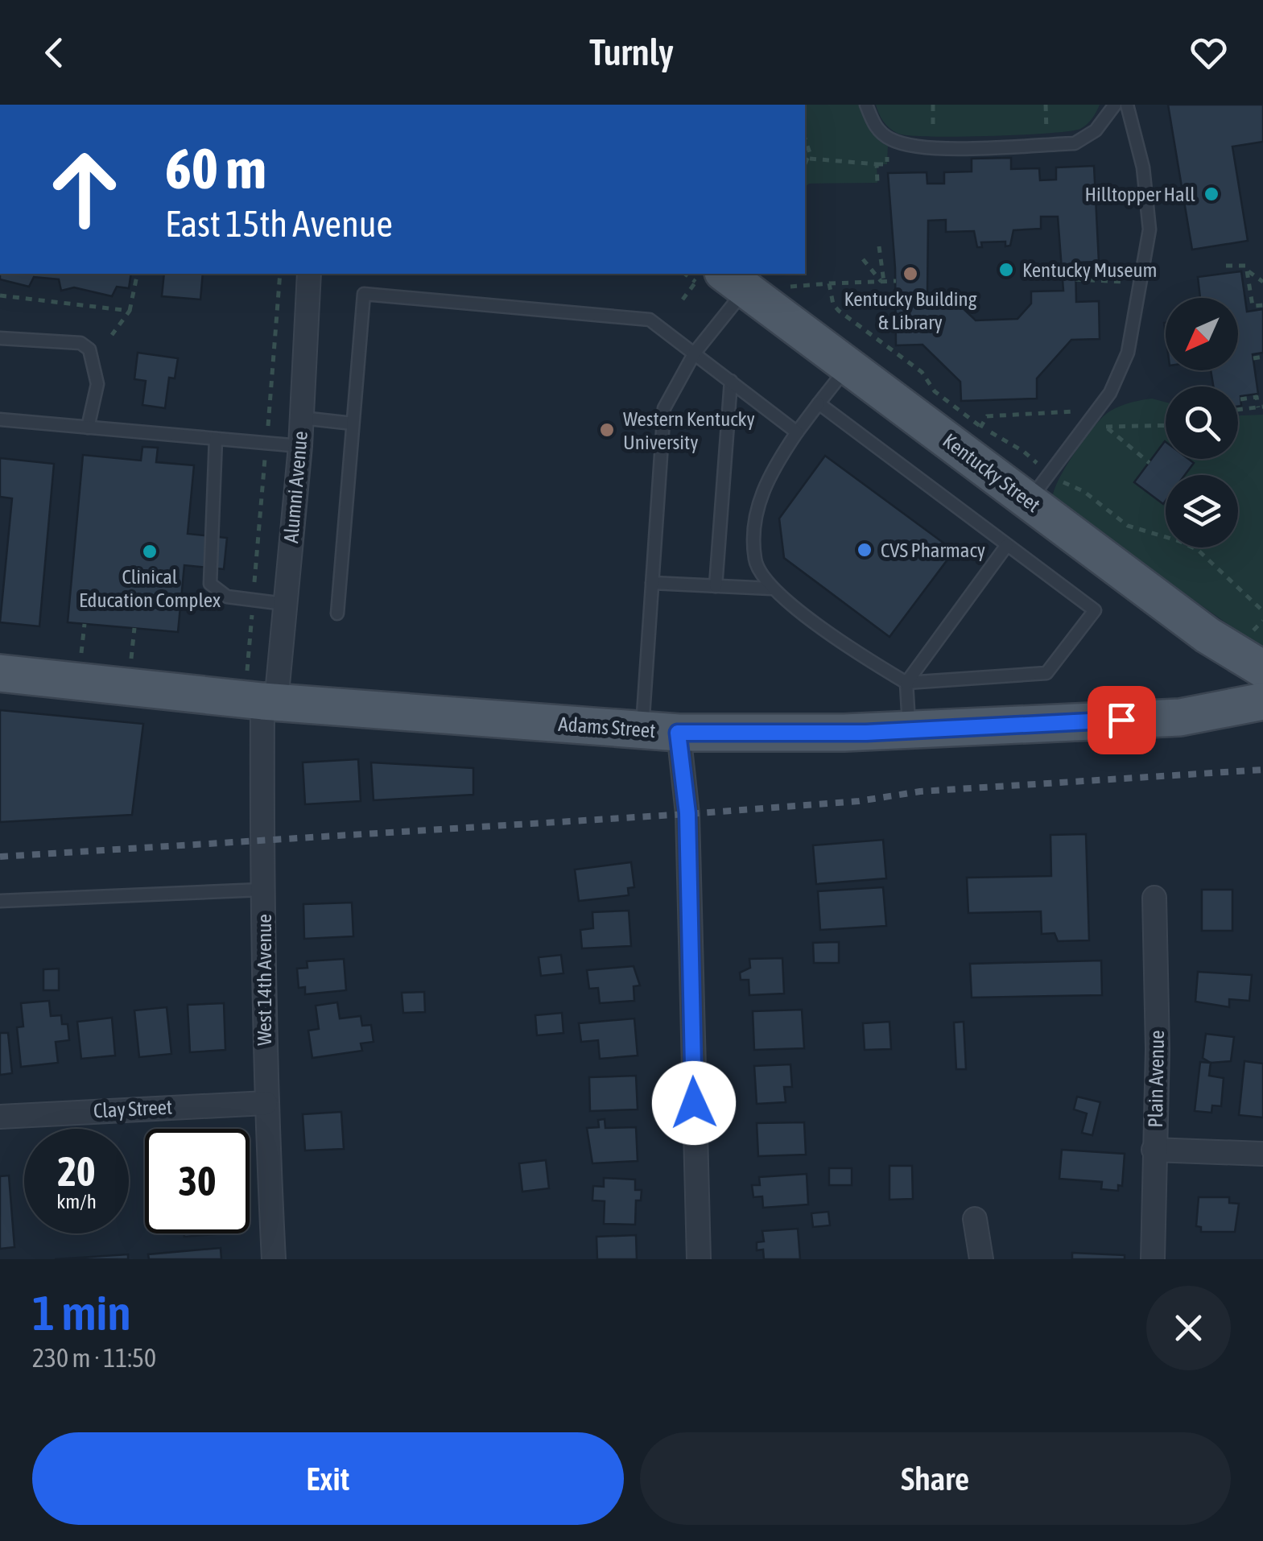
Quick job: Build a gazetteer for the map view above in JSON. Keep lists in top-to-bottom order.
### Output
{
  "streets": {
    "main road": ["Kentucky Street", "Adams Street"],
    "street": [
      "Alumni Avenue",
      "West 14th Avenue",
      "Plain Avenue",
      "Clay Street"
    ]
  },
  "crossings": [
    ["Alumni Avenue", "Adams Street"],
    ["Alumni Avenue", "West 14th Avenue"],
    ["Adams Street", "West 14th Avenue"],
    ["West 14th Avenue", "Clay Street"]
  ],
  "places": [
    "Hilltopper Hall",
    "Kentucky Museum",
    "Kentucky Building & Library",
    "Western Kentucky University",
    "CVS Pharmacy",
    "Clinical Education Complex"
  ],
  "north": "bottom left",
  "page": {
    "header": "Turnly",
    "turn": ["60 m", "East 15th Avenue"],
    "speed": "20 km/h",
    "limit": "30",
    "heading": ["1 min", "230 m · 11:50"],
    "buttons": ["Exit", "Share"]
  }
}
